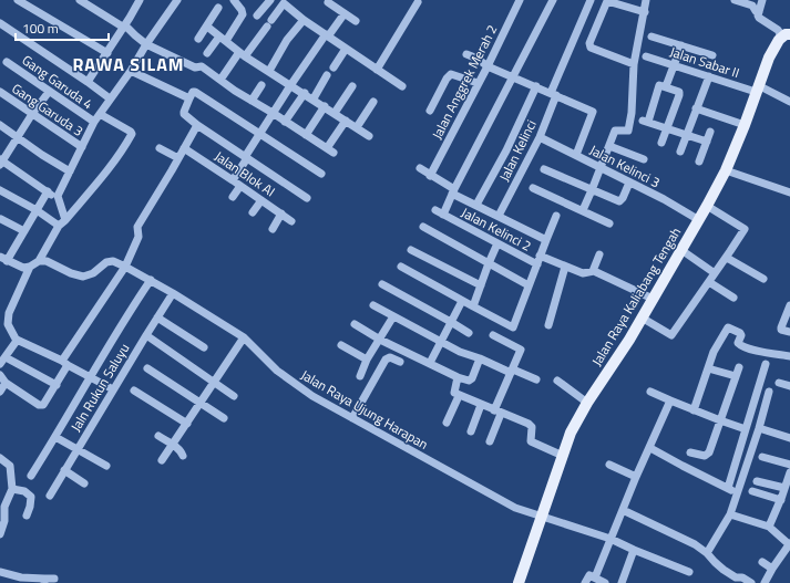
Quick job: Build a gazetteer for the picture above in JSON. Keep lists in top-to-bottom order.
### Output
{
  "streets": {
    "main road": ["Jalan Raya Kaliabang Tengah"],
    "street": [
      "Jalan Sabar II",
      "Gang Garuda 4",
      "Jalan Anggrek Merah 2",
      "Gang Garuda 3",
      "Jalan Kelinci",
      "Jalan Kelinci 3",
      "Jalan Blok AI",
      "Jalan Kelinci 2",
      "Jaln Rukun Saluyu",
      "Jalan Raya Ujung Harapan"
    ]
  },
  "crossings": [
    ["Jalan Sabar II", "Jalan Raya Kaliabang Tengah"],
    ["Jalan Kelinci", "Jalan Kelinci 3"],
    ["Jalan Kelinci 3", "Jalan Raya Kaliabang Tengah"],
    ["Jalan Kelinci 2", "Jalan Raya Kaliabang Tengah"],
    ["Jalan Raya Kaliabang Tengah", "Jalan Raya Ujung Harapan"],
    ["Jaln Rukun Saluyu", "Jalan Raya Ujung Harapan"]
  ],
  "districts": ["RAWA SILAM"],
  "scale_bar": "100 m"
}
